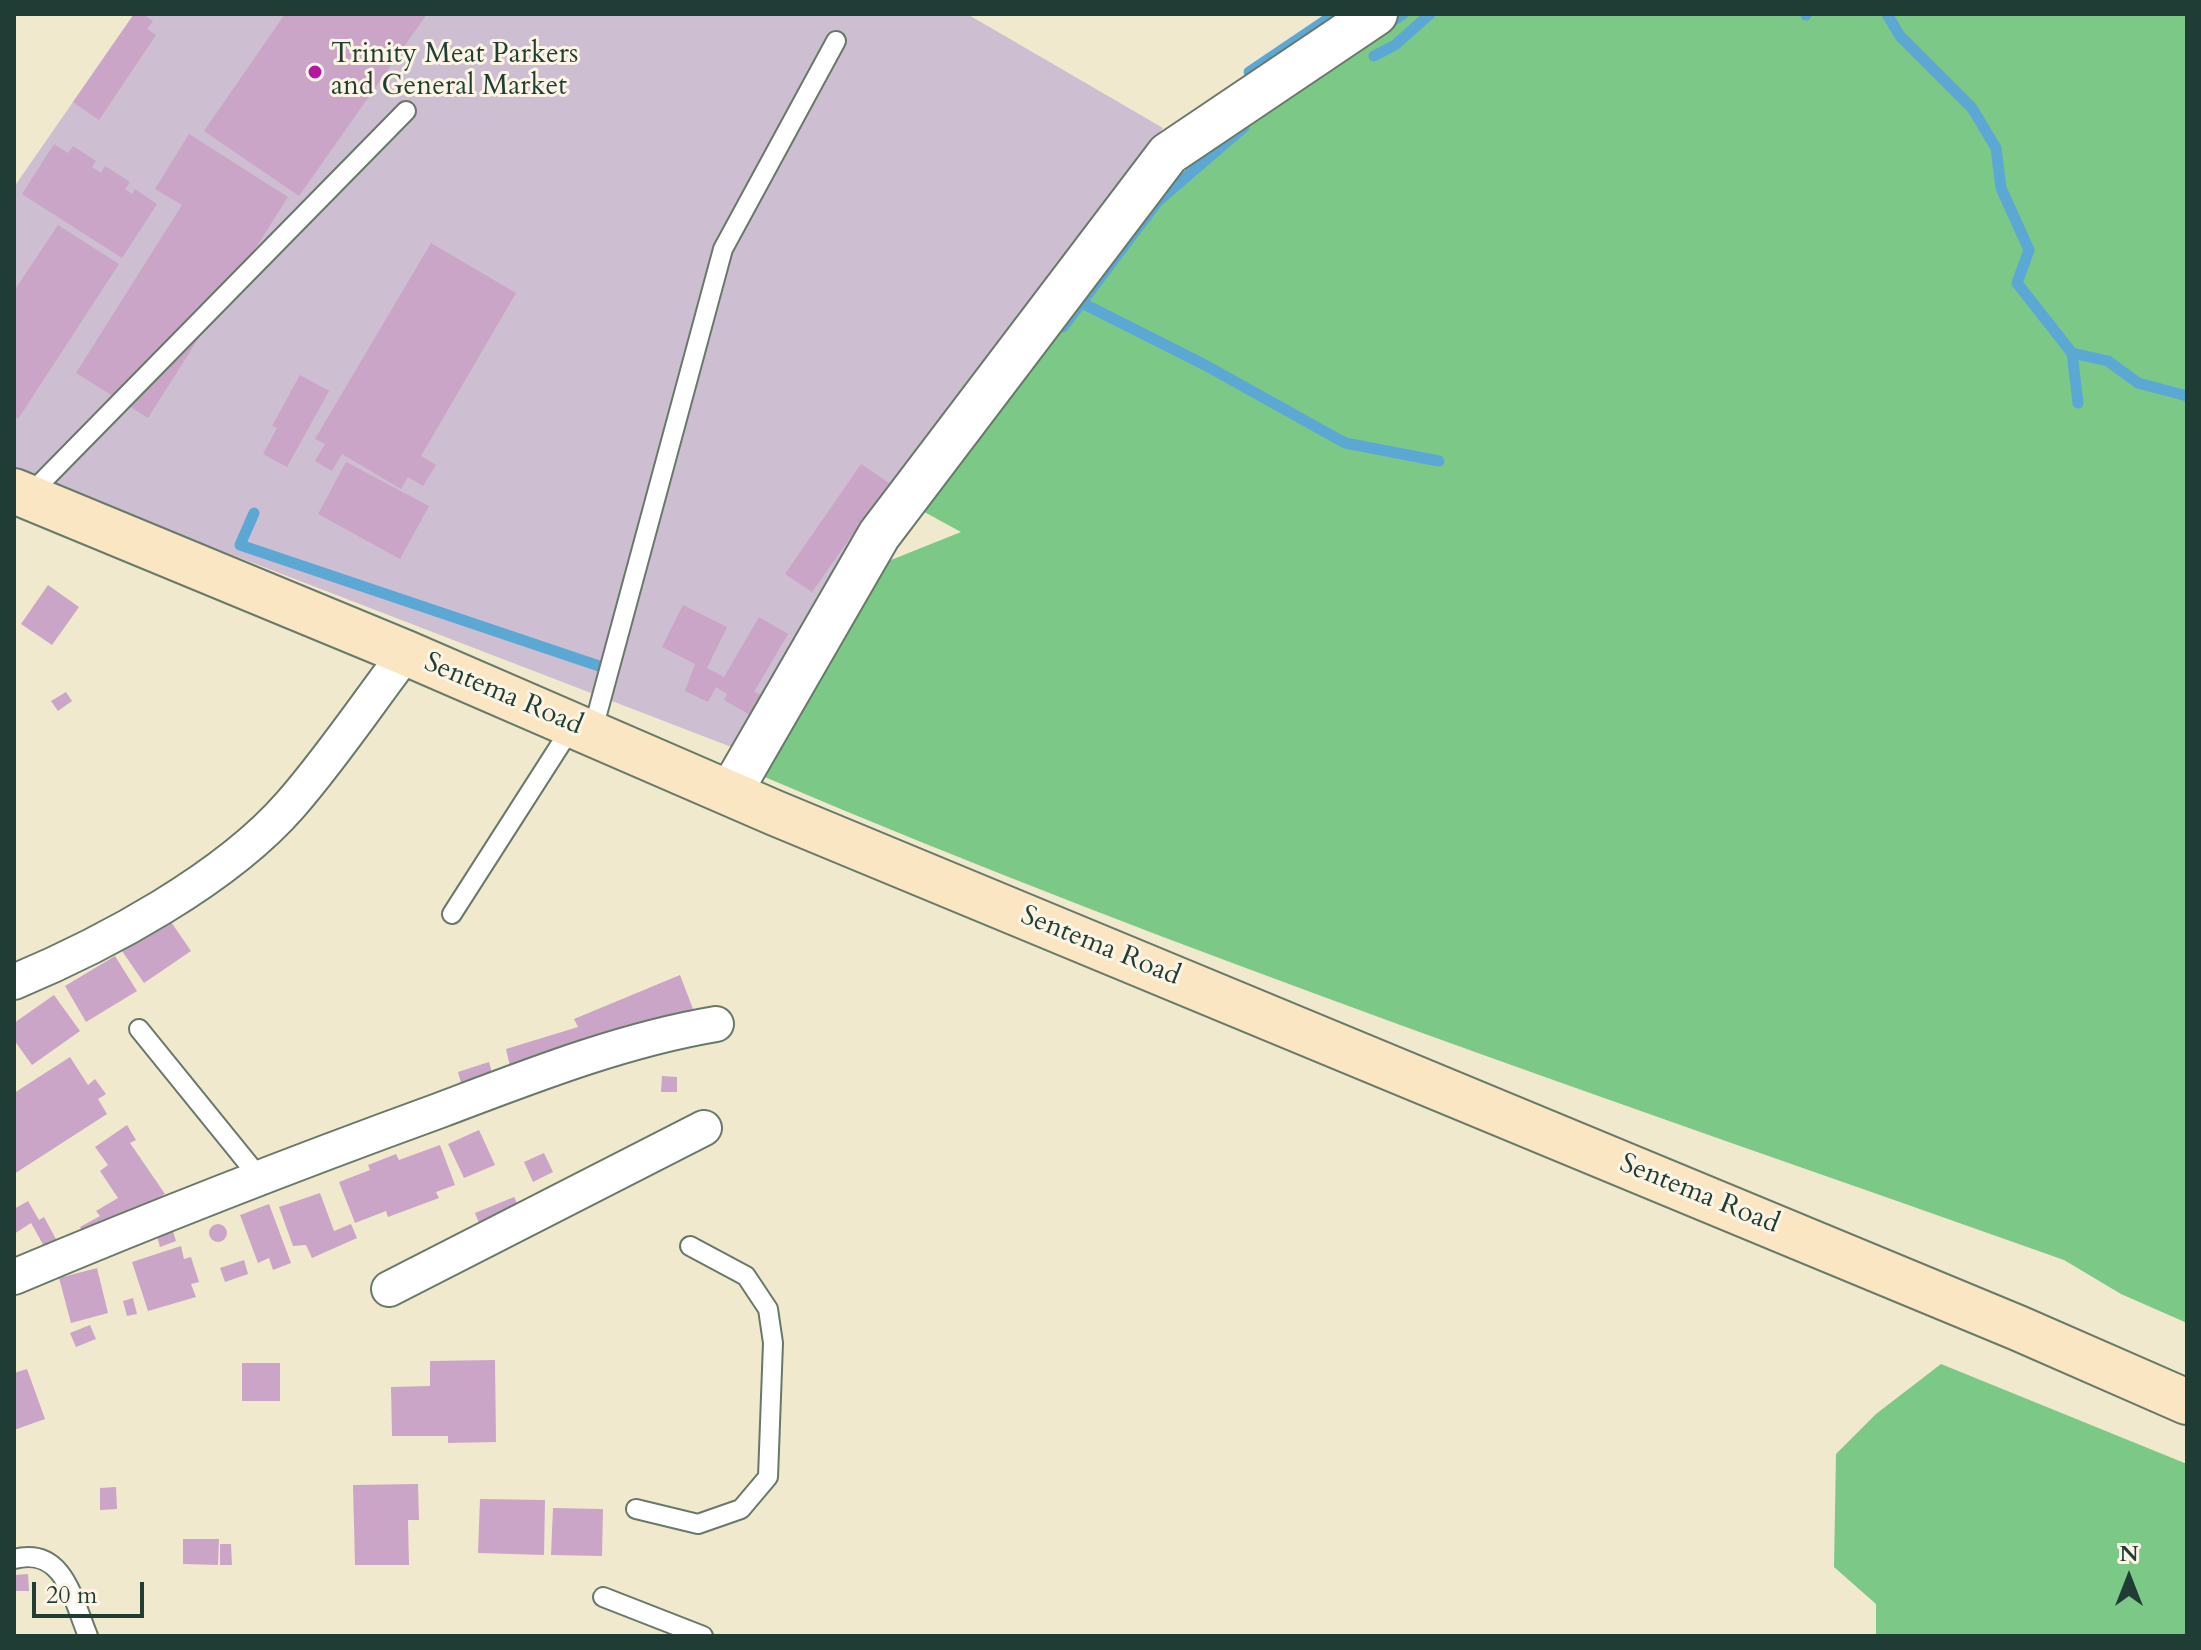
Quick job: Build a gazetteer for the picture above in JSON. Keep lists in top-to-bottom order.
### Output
{
  "streets": {
    "main road": ["Sentema Road"]
  },
  "places": ["Trinity Meat Parkers and General Market"],
  "scale_bar": "20 m",
  "north": "top"
}
